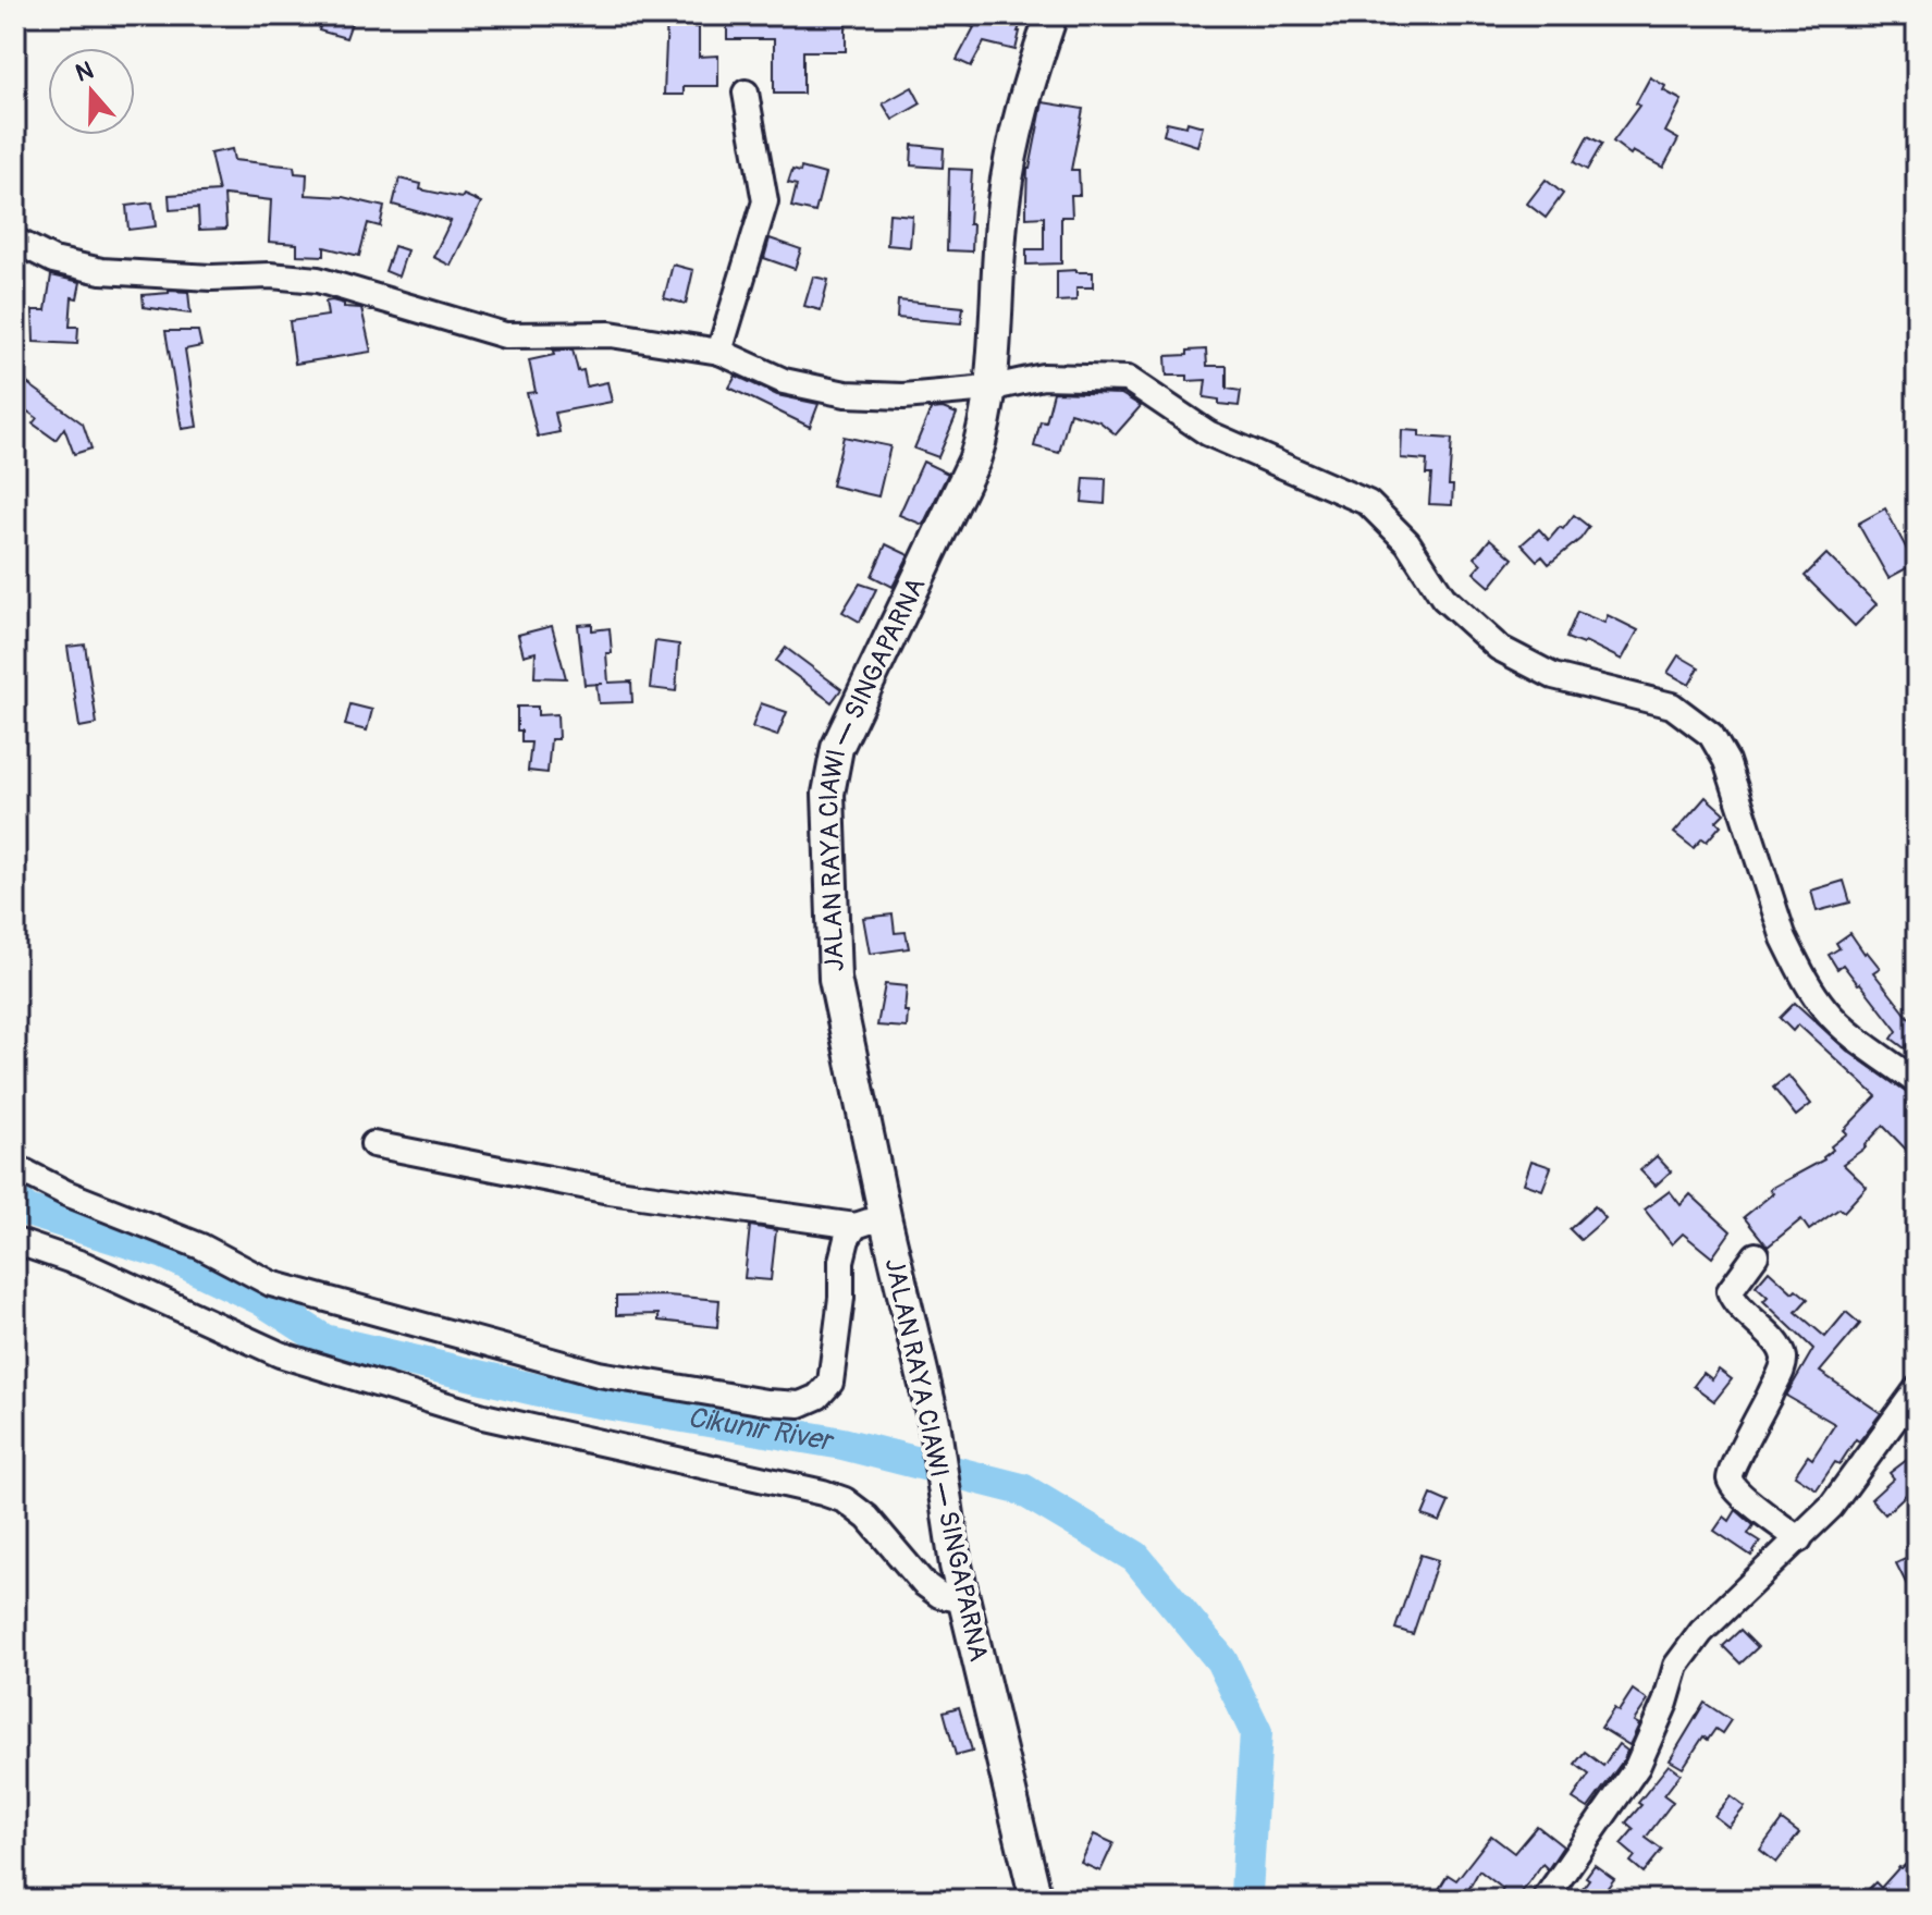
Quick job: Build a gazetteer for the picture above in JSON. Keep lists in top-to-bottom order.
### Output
{
  "streets": {
    "main road": ["JALAN RAYA CIAWI — SINGAPARNA"]
  },
  "water": ["Cikunir River"],
  "north": "top"
}
